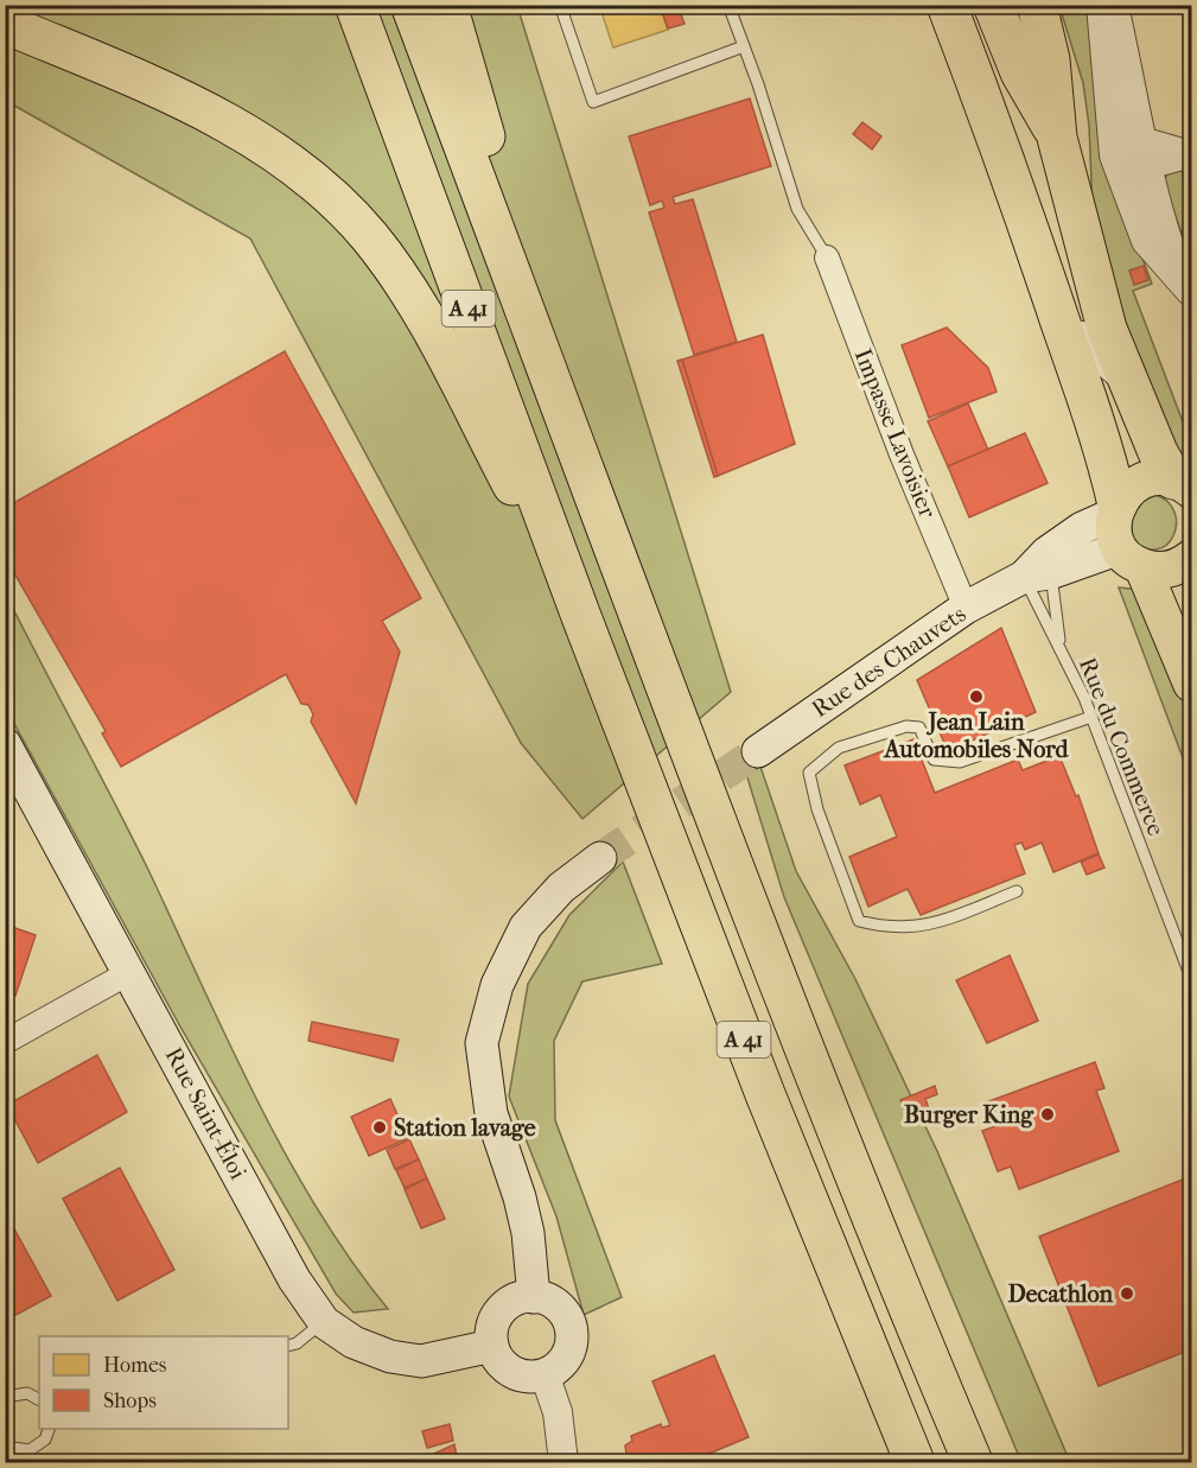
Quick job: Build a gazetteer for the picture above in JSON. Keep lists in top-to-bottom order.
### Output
{
  "streets": {
    "highway": ["A 41"],
    "main road": ["Rue des Chauvets", "Rue Saint-Éloi"],
    "street": ["Impasse Lavoisier"],
    "lane": ["Rue du Commerce"]
  },
  "crossings": [
    ["Impasse Lavoisier", "Rue des Chauvets"],
    ["Rue des Chauvets", "Rue du Commerce"]
  ],
  "places": [
    "Jean Lain Automobiles Nord",
    "Burger King",
    "Station lavage",
    "Decathlon"
  ],
  "legend": ["Homes", "Shops"]
}
